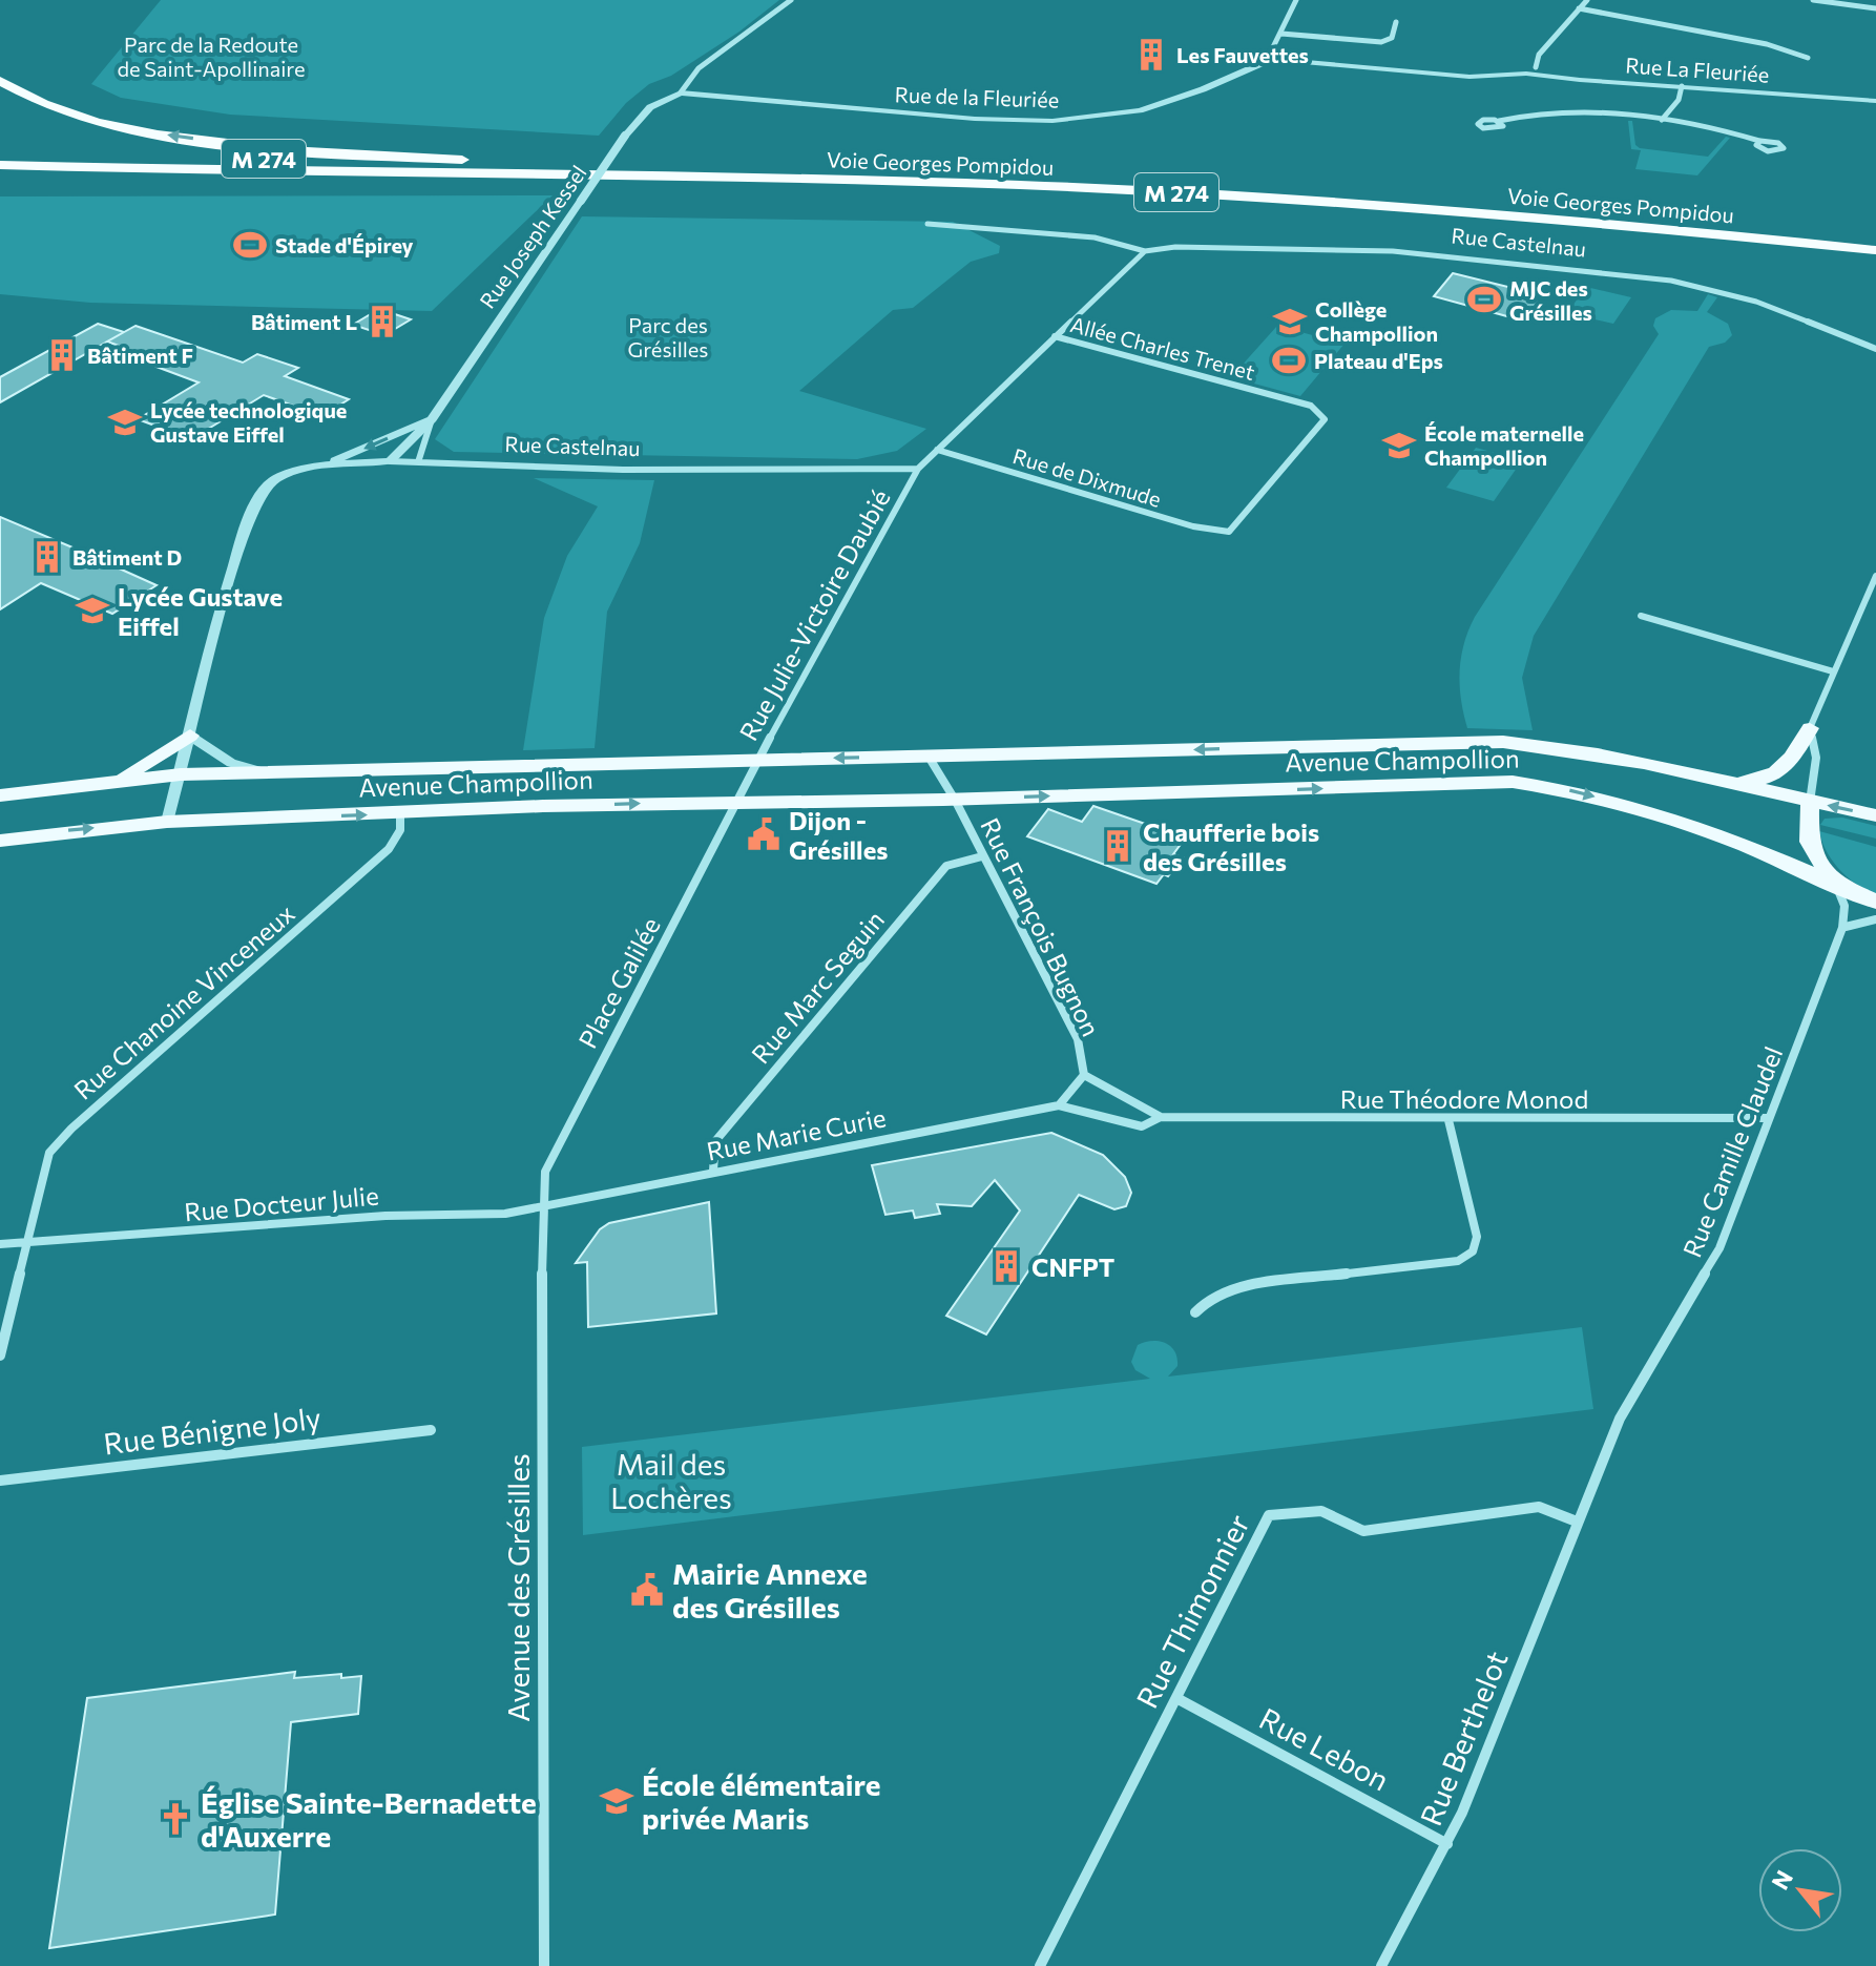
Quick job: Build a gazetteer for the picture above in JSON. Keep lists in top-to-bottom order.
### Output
{
  "streets": {
    "highway": ["M 274", "Voie Georges Pompidou"],
    "main road": ["Avenue Champollion"],
    "street": [
      "Rue La Fleuriée",
      "Rue de la Fleuriée",
      "Rue Joseph Kessel",
      "Rue Castelnau",
      "Allée Charles Trenet",
      "Rue de Dixmude",
      "Rue Julie-Victoire Daubié",
      "Rue François Bugnon",
      "Place Galilée",
      "Rue Marc Seguin",
      "Rue Chanoine Vinceneux",
      "Rue Théodore Monod",
      "Rue Marie Curie",
      "Rue Camille Claudel",
      "Rue Docteur Julie",
      "Rue Bénigne Joly",
      "Avenue des Grésilles",
      "Rue Thimonnier",
      "Rue Berthelot",
      "Rue Lebon"
    ]
  },
  "crossings": [
    ["Rue La Fleuriée", "Rue de la Fleuriée"],
    ["Rue de la Fleuriée", "Rue Joseph Kessel"],
    ["Rue Joseph Kessel", "Rue Castelnau"],
    ["Rue Castelnau", "Rue Julie-Victoire Daubié"],
    ["Rue Castelnau", "Avenue Champollion"],
    ["Allée Charles Trenet", "Rue de Dixmude"],
    ["Rue Julie-Victoire Daubié", "Avenue Champollion"],
    ["Rue Julie-Victoire Daubié", "Place Galilée"],
    ["Avenue Champollion", "Rue François Bugnon"],
    ["Avenue Champollion", "Place Galilée"],
    ["Avenue Champollion", "Rue Chanoine Vinceneux"],
    ["Rue François Bugnon", "Rue Marc Seguin"],
    ["Place Galilée", "Rue Marie Curie"],
    ["Place Galilée", "Rue Docteur Julie"],
    ["Place Galilée", "Avenue des Grésilles"],
    ["Rue Marc Seguin", "Rue Marie Curie"],
    ["Rue Chanoine Vinceneux", "Rue Docteur Julie"],
    ["Rue Théodore Monod", "Rue Marie Curie"],
    ["Rue Théodore Monod", "Rue Camille Claudel"],
    ["Rue Marie Curie", "Rue Docteur Julie"],
    ["Rue Marie Curie", "Avenue des Grésilles"],
    ["Rue Camille Claudel", "Rue Thimonnier"],
    ["Rue Camille Claudel", "Rue Berthelot"],
    ["Rue Docteur Julie", "Avenue des Grésilles"],
    ["Rue Thimonnier", "Rue Berthelot"],
    ["Rue Thimonnier", "Rue Lebon"],
    ["Rue Berthelot", "Rue Lebon"]
  ],
  "parks": ["Parc de la Redoute de Saint-Apollinaire", "Parc des Grésilles", "Mail des Lochères"],
  "places": {
    "building": [
      "Les Fauvettes",
      "Bâtiment L",
      "Bâtiment F",
      "Bâtiment D",
      "Chaufferie bois des Grésilles",
      "CNFPT"
    ],
    "sports": ["Stade d'Épirey", "MJC des Grésilles", "Plateau d'Eps"],
    "school or university": [
      "Collège Champollion",
      "Lycée technologique Gustave Eiffel",
      "École maternelle Champollion",
      "Lycée Gustave Eiffel",
      "École élémentaire privée Maris"
    ],
    "public building": ["Dijon - Grésilles", "Mairie Annexe des Grésilles"],
    "church": ["Église Sainte-Bernadette d'Auxerre"]
  },
  "north": "top left"
}
